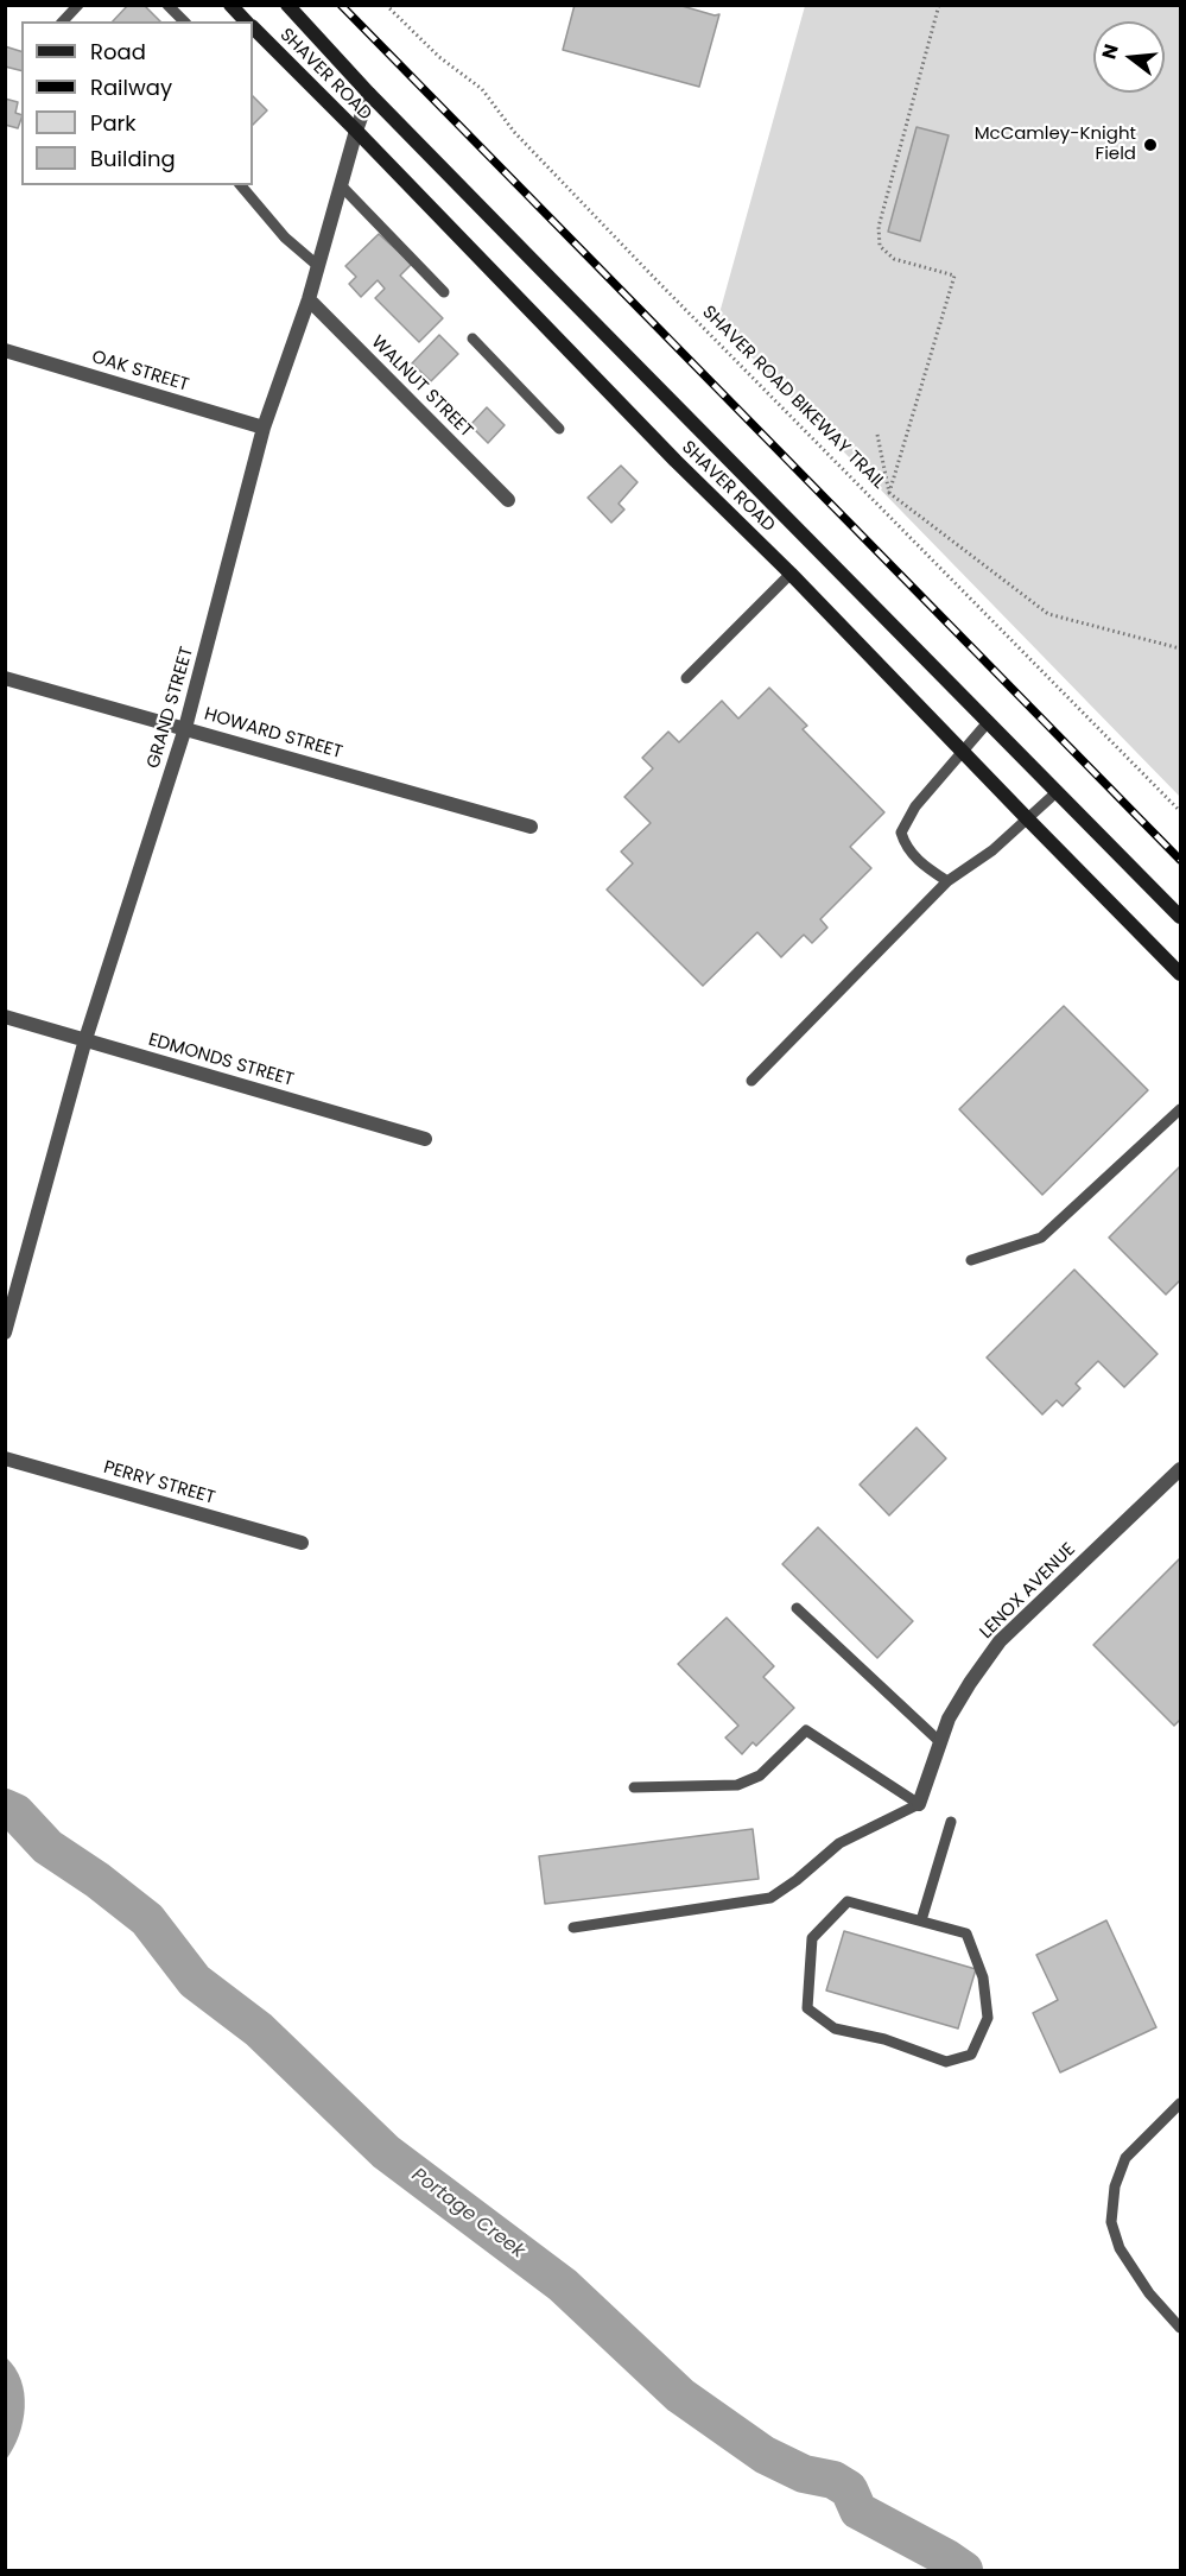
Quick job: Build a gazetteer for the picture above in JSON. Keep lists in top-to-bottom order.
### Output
{
  "streets": {
    "main road": ["SHAVER ROAD"],
    "street": [
      "OAK STREET",
      "WALNUT STREET",
      "GRAND STREET",
      "HOWARD STREET",
      "EDMONDS STREET",
      "PERRY STREET",
      "LENOX AVENUE"
    ],
    "path": ["SHAVER ROAD BIKEWAY TRAIL"]
  },
  "crossings": [
    ["SHAVER ROAD", "GRAND STREET"],
    ["OAK STREET", "GRAND STREET"],
    ["WALNUT STREET", "GRAND STREET"],
    ["GRAND STREET", "HOWARD STREET"],
    ["GRAND STREET", "EDMONDS STREET"]
  ],
  "water": ["Portage Creek"],
  "places": ["McCamley-Knight Field"],
  "legend": [
    "Road",
    "Railway",
    "Park",
    "Building"
  ],
  "north": "left"
}
